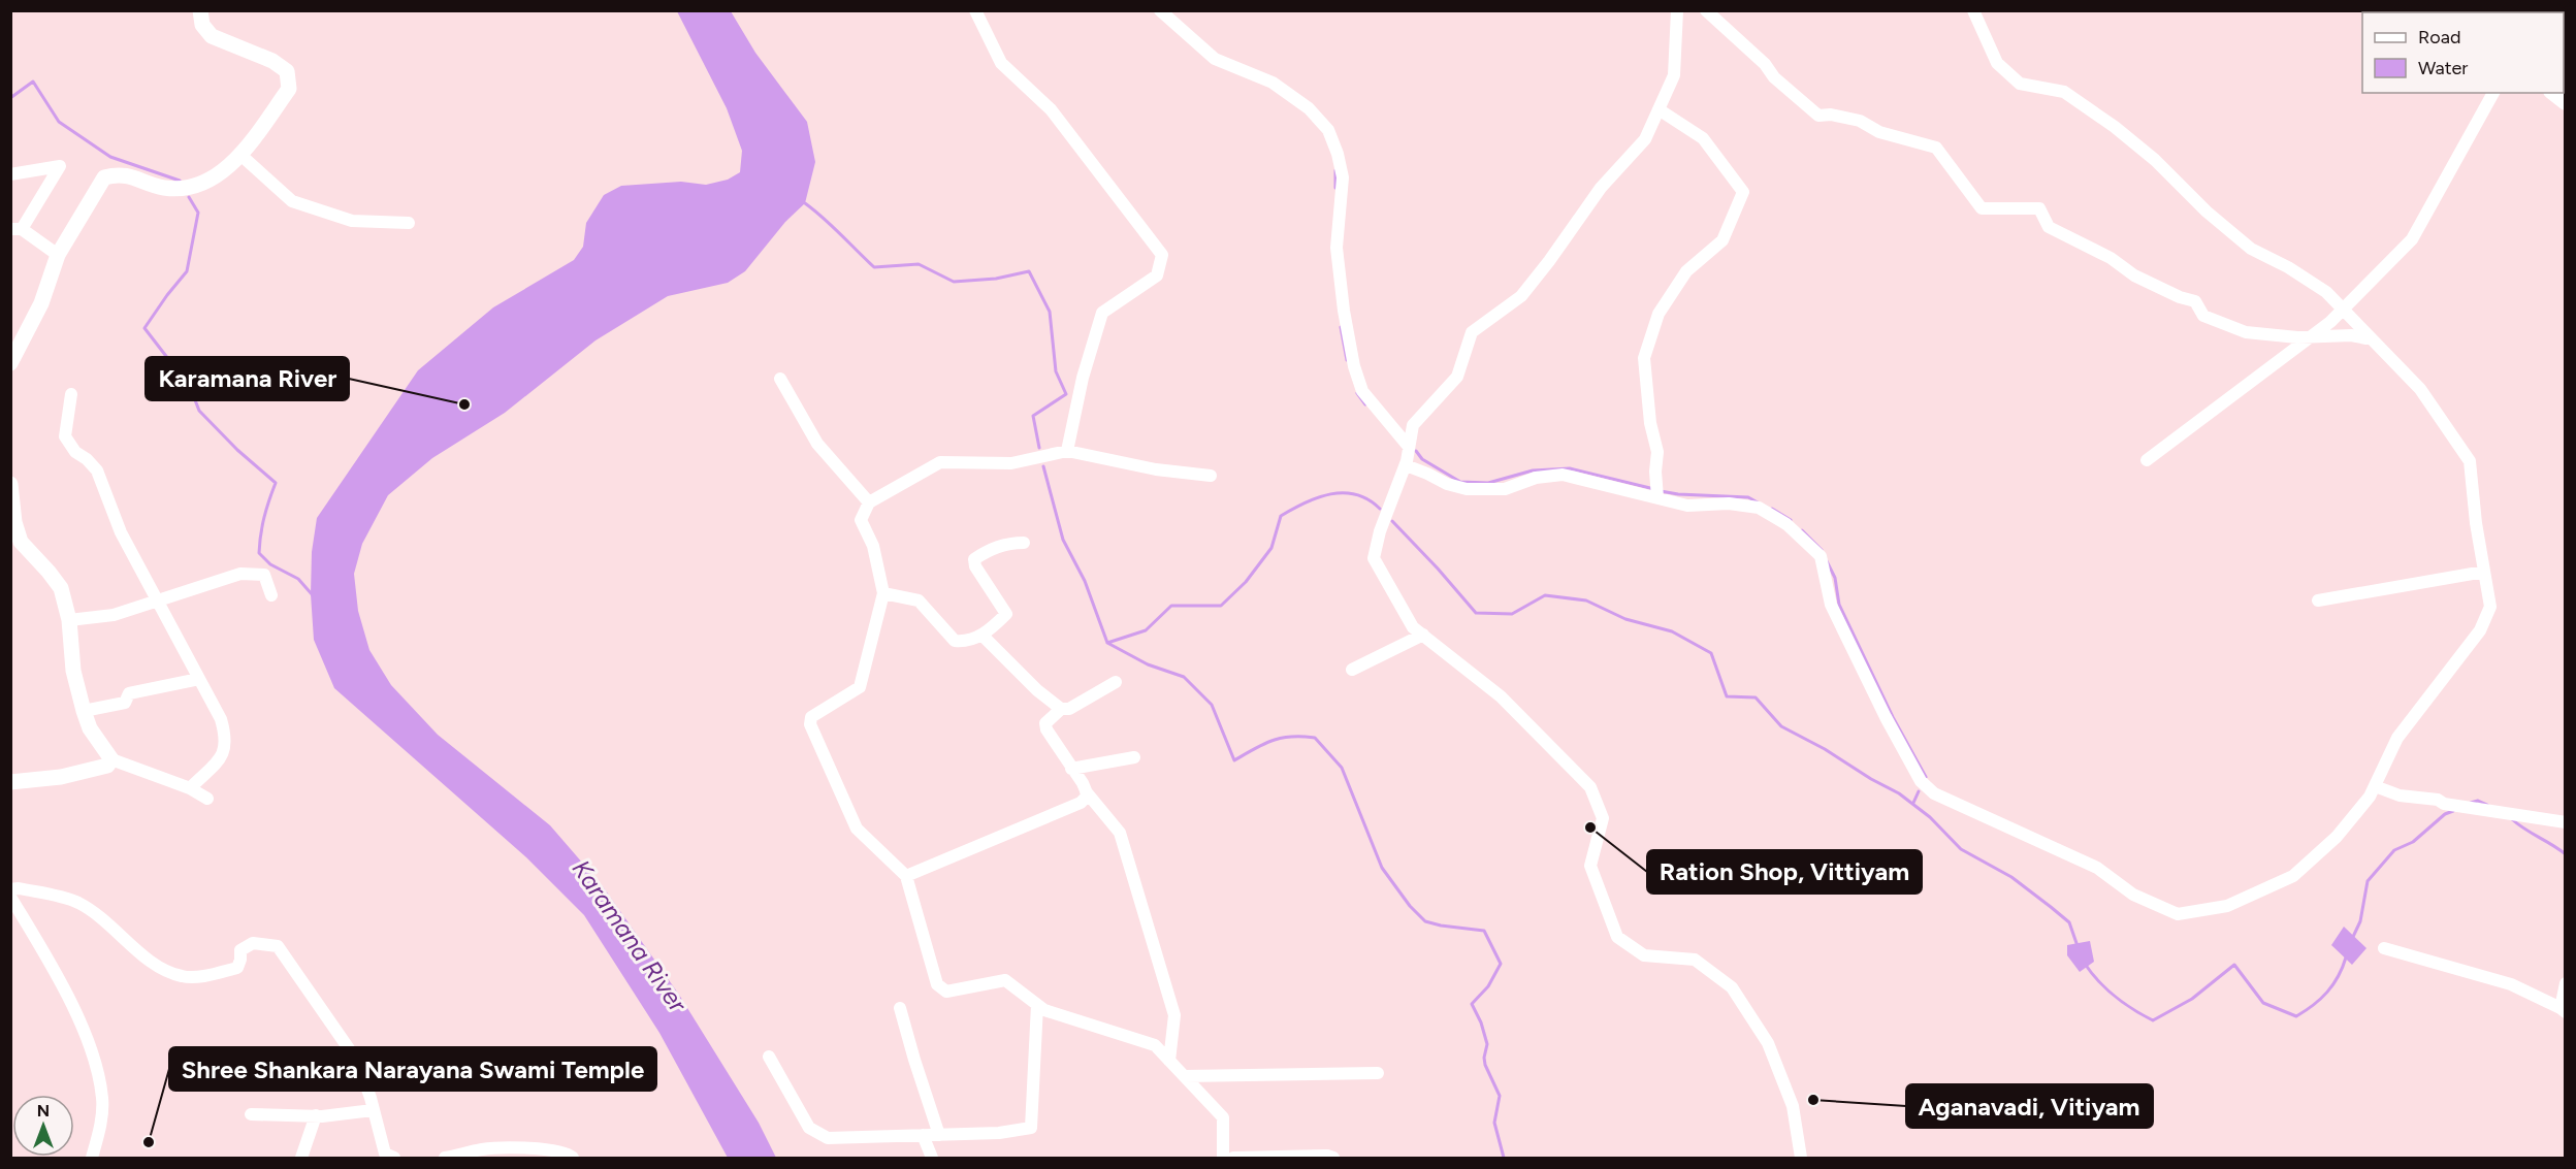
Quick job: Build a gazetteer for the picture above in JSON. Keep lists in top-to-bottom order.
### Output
{
  "water": ["Karamana River"],
  "places": [
    "Karamana River",
    "Ration Shop, Vittiyam",
    "Aganavadi, Vitiyam",
    "Shree Shankara Narayana Swami Temple"
  ],
  "legend": ["Road", "Water"],
  "north": "top"
}
